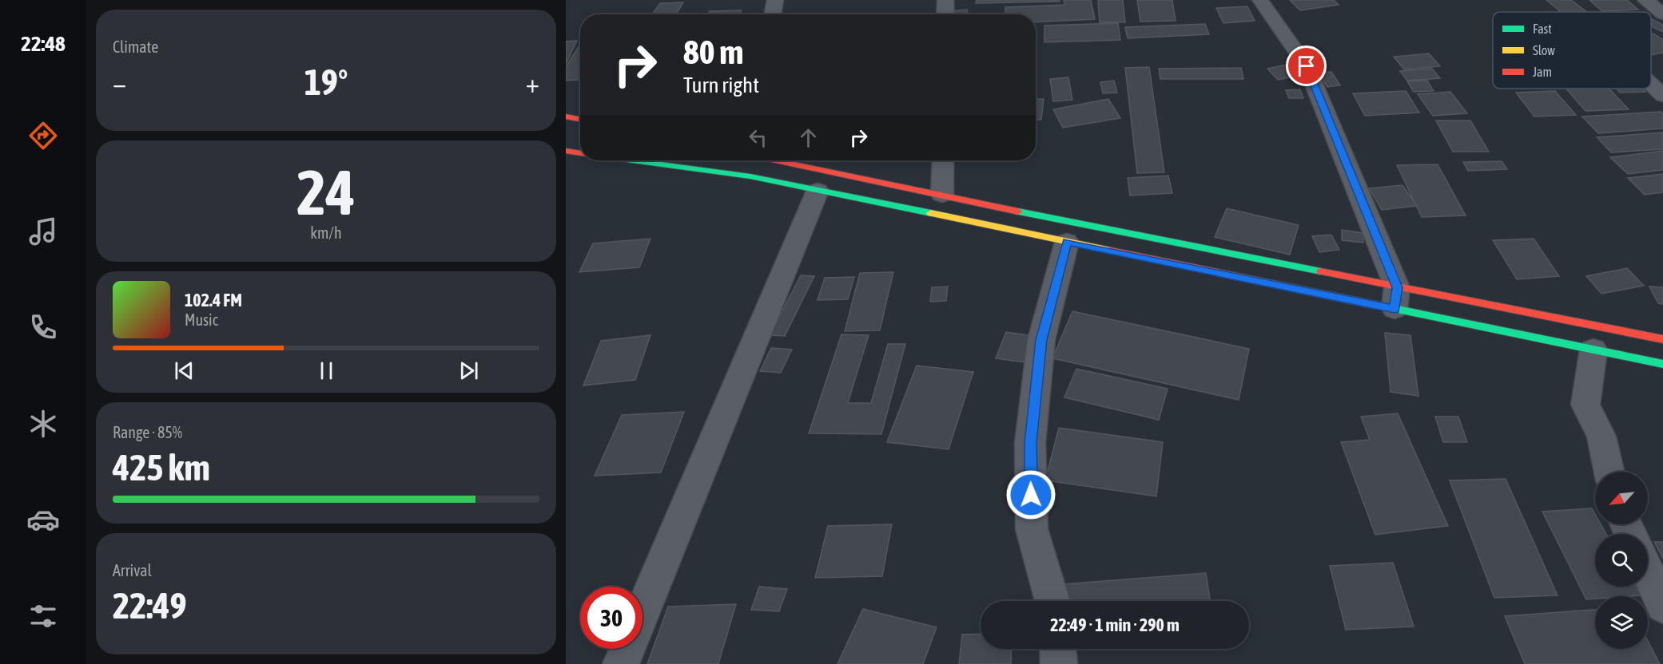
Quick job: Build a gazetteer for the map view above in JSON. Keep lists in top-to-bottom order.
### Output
{
  "legend": ["Fast", "Slow", "Jam"],
  "north": "bottom left",
  "page": {
    "tabs": "22:48",
    "tile": [
      "Climate",
      ["24", "km/h"],
      ["Range · 85%", "425 km"],
      ["Arrival", "22:49"]
    ],
    "turn": ["80 m", "Turn right"],
    "heat": ["−", "19°", "+"],
    "song": ["102.4 FM", "Music"],
    "limit": "30",
    "trip": "22:49 · 1 min · 290 m"
  }
}
